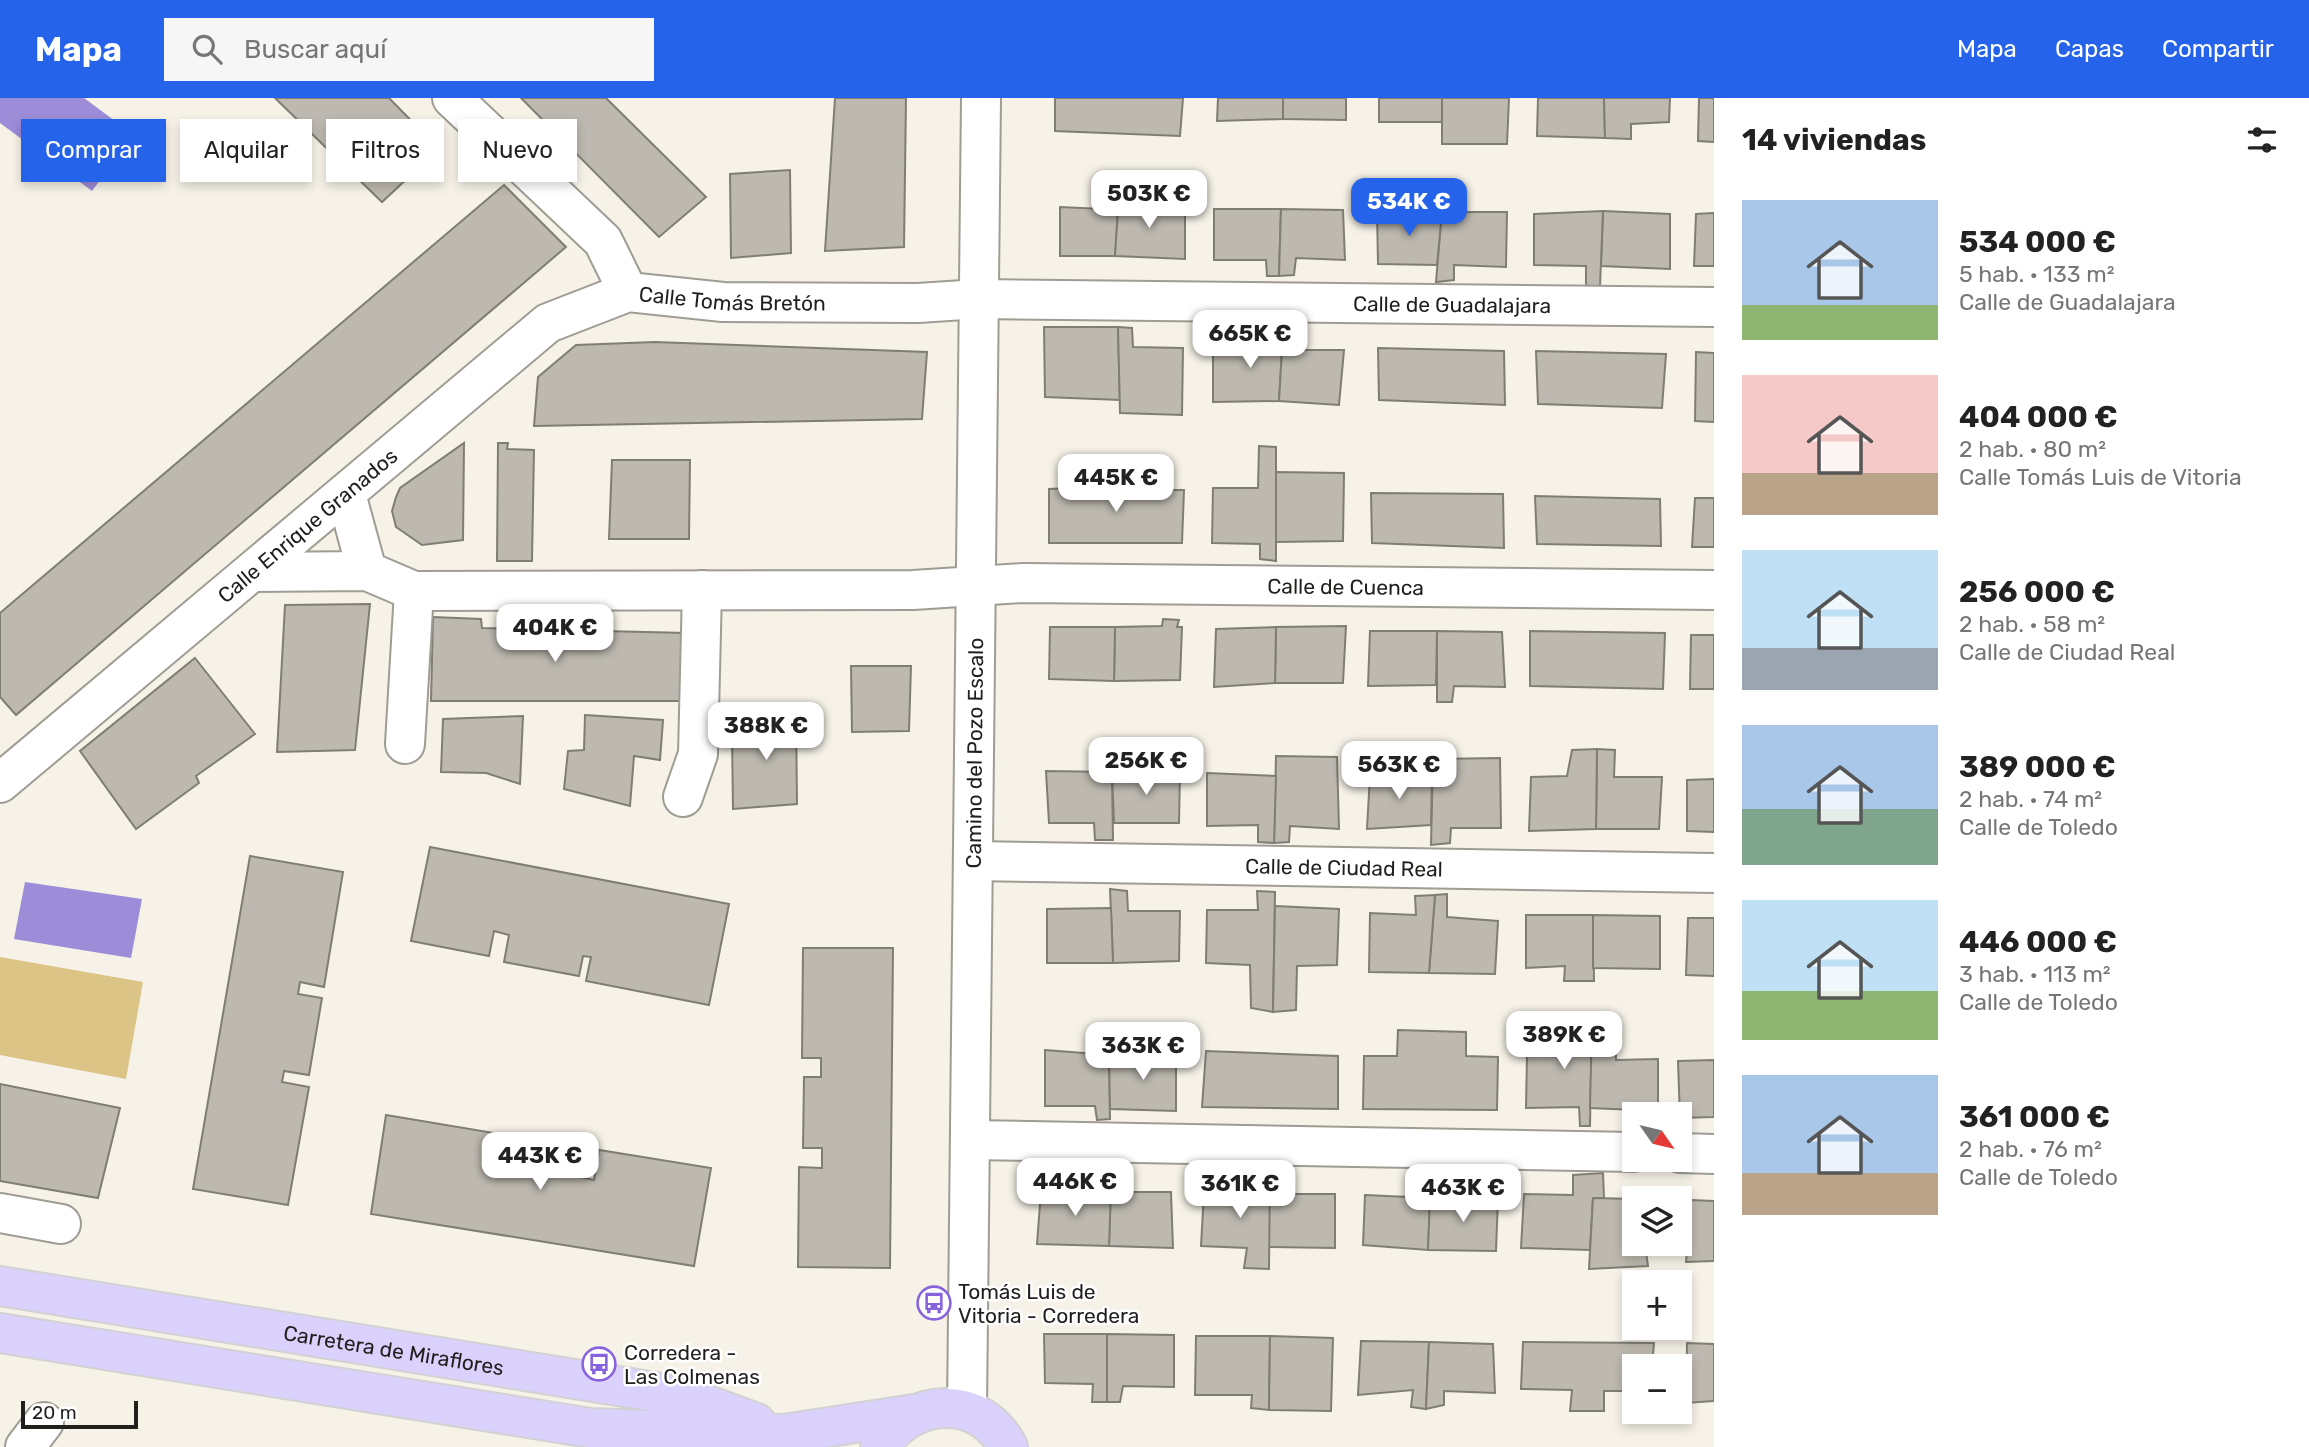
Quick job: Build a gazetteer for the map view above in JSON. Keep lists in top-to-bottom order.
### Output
{
  "streets": {
    "main road": ["Carretera de Miraflores"],
    "street": [
      "Calle Tomás Bretón",
      "Calle de Guadalajara",
      "Calle Enrique Granados",
      "Calle de Cuenca",
      "Camino del Pozo Escalo",
      "Calle de Ciudad Real"
    ]
  },
  "crossings": [
    ["Calle Tomás Bretón", "Calle de Guadalajara"],
    ["Calle Tomás Bretón", "Calle Enrique Granados"],
    ["Calle Tomás Bretón", "Camino del Pozo Escalo"],
    ["Calle de Guadalajara", "Camino del Pozo Escalo"],
    ["Calle de Cuenca", "Camino del Pozo Escalo"],
    ["Camino del Pozo Escalo", "Calle de Ciudad Real"],
    ["Camino del Pozo Escalo", "Carretera de Miraflores"]
  ],
  "places": {
    "bus stop": ["Tomás Luis de Vitoria - Corredera", "Corredera - Las Colmenas"]
  },
  "scale_bar": "20 m",
  "north": "bottom right",
  "page": {
    "header": "Mapa",
    "search": "Buscar aquí",
    "nav": ["Mapa", "Capas", "Compartir"],
    "heading": "14 viviendas",
    "chip": [
      "Comprar",
      "Alquilar",
      "Filtros",
      "Nuevo"
    ],
    "price": [
      "503K €",
      "534K €",
      "665K €",
      "445K €",
      "404K €",
      "388K €",
      "256K €",
      "563K €",
      "389K €",
      "363K €",
      "443K €",
      "446K €",
      "361K €",
      "463K €"
    ],
    "list": [
      {
        "name": "534 000 €",
        "note": "5 hab. · 133 m² · Calle de Guadalajara"
      },
      {
        "name": "404 000 €",
        "note": "2 hab. · 80 m² · Calle Tomás Luis de Vitoria"
      },
      {
        "name": "256 000 €",
        "note": "2 hab. · 58 m² · Calle de Ciudad Real"
      },
      {
        "name": "389 000 €",
        "note": "2 hab. · 74 m² · Calle de Toledo"
      },
      {
        "name": "446 000 €",
        "note": "3 hab. · 113 m² · Calle de Toledo"
      },
      {
        "name": "361 000 €",
        "note": "2 hab. · 76 m² · Calle de Toledo"
      }
    ],
    "map_buttons": ["+", "−"],
    "scale": "20 m"
  }
}
